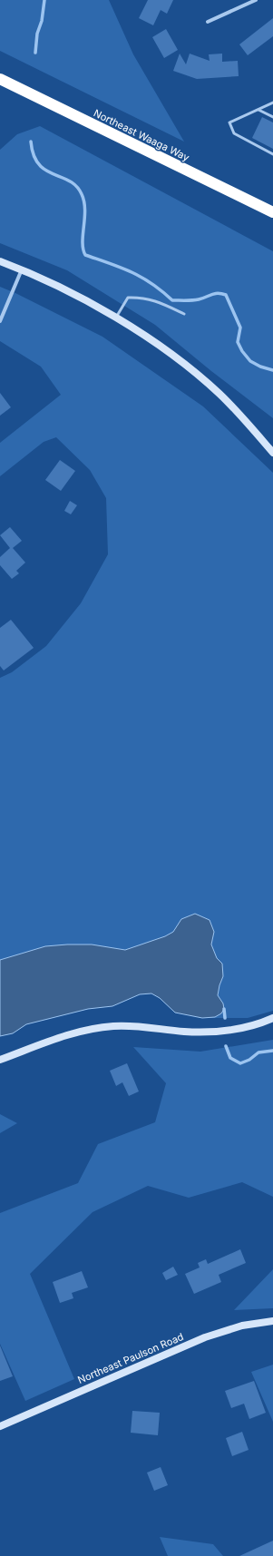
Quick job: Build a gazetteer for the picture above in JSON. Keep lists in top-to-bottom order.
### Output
{
  "streets": {
    "highway": ["Northeast Waaga Way"],
    "main road": ["Northeast Paulson Road"]
  }
}
